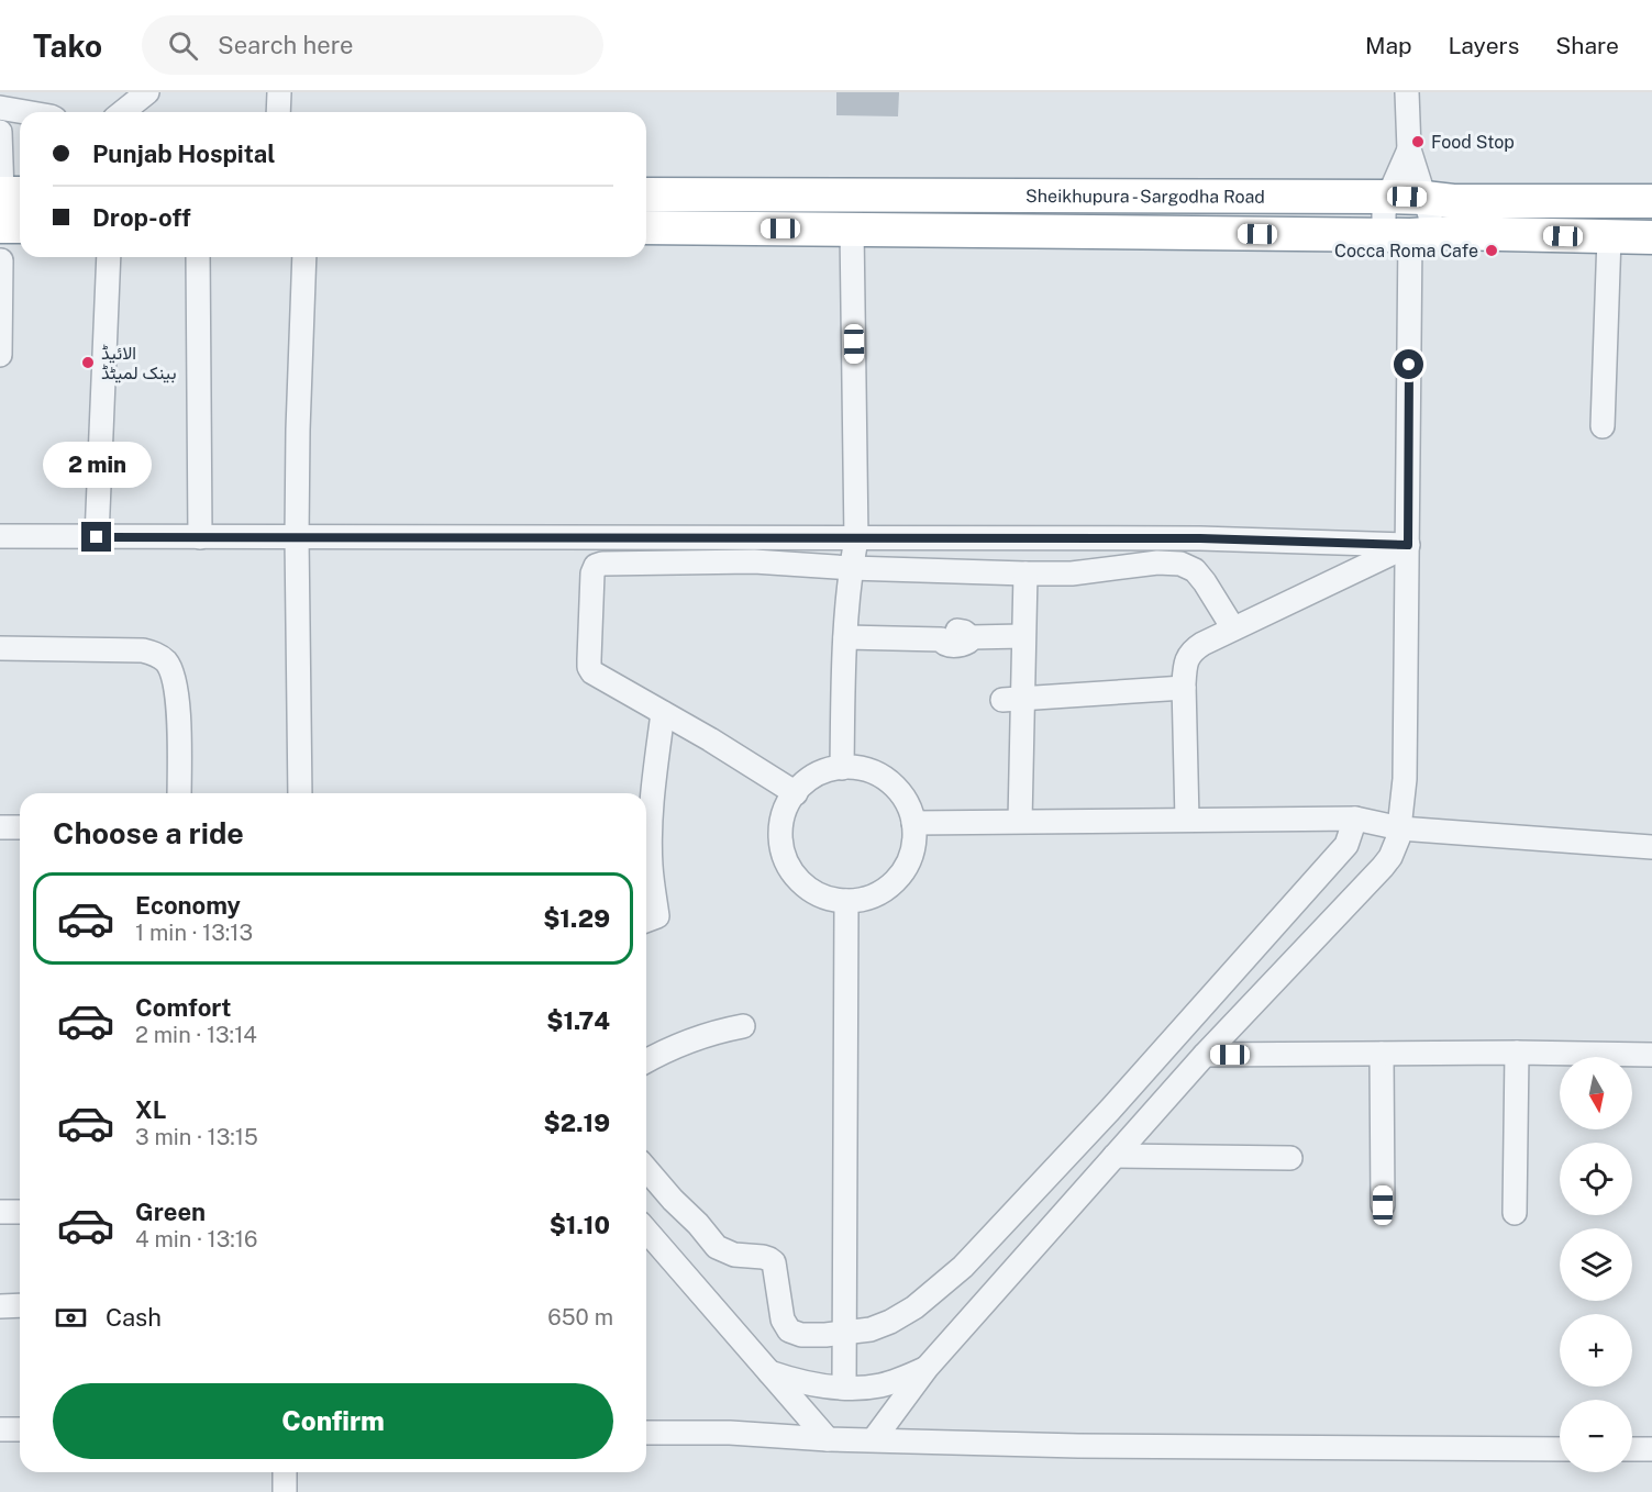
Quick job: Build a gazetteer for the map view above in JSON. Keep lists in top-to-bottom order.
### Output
{
  "streets": {
    "highway": ["Sheikhupura - Sargodha Road"]
  },
  "places": ["Food Stop", "Cocca Roma Cafe", "الائیڈ بینک لمیٹڈ"],
  "north": "bottom",
  "page": {
    "header": "Tako",
    "search": "Search here",
    "nav": ["Map", "Layers", "Share"],
    "banner": ["Punjab Hospital", "Drop-off"],
    "bubble": "2 min",
    "heading": "Choose a ride",
    "list": [
      {
        "name": "Economy",
        "note": "1 min · 13:13",
        "value": "$1.29"
      },
      {
        "name": "Comfort",
        "note": "2 min · 13:14",
        "value": "$1.74"
      },
      {
        "name": "XL",
        "note": "3 min · 13:15",
        "value": "$2.19"
      },
      {
        "name": "Green",
        "note": "4 min · 13:16",
        "value": "$1.10"
      }
    ],
    "map_buttons": ["+", "−"],
    "pay": ["Cash", "650 m"],
    "buttons": "Confirm"
  }
}
